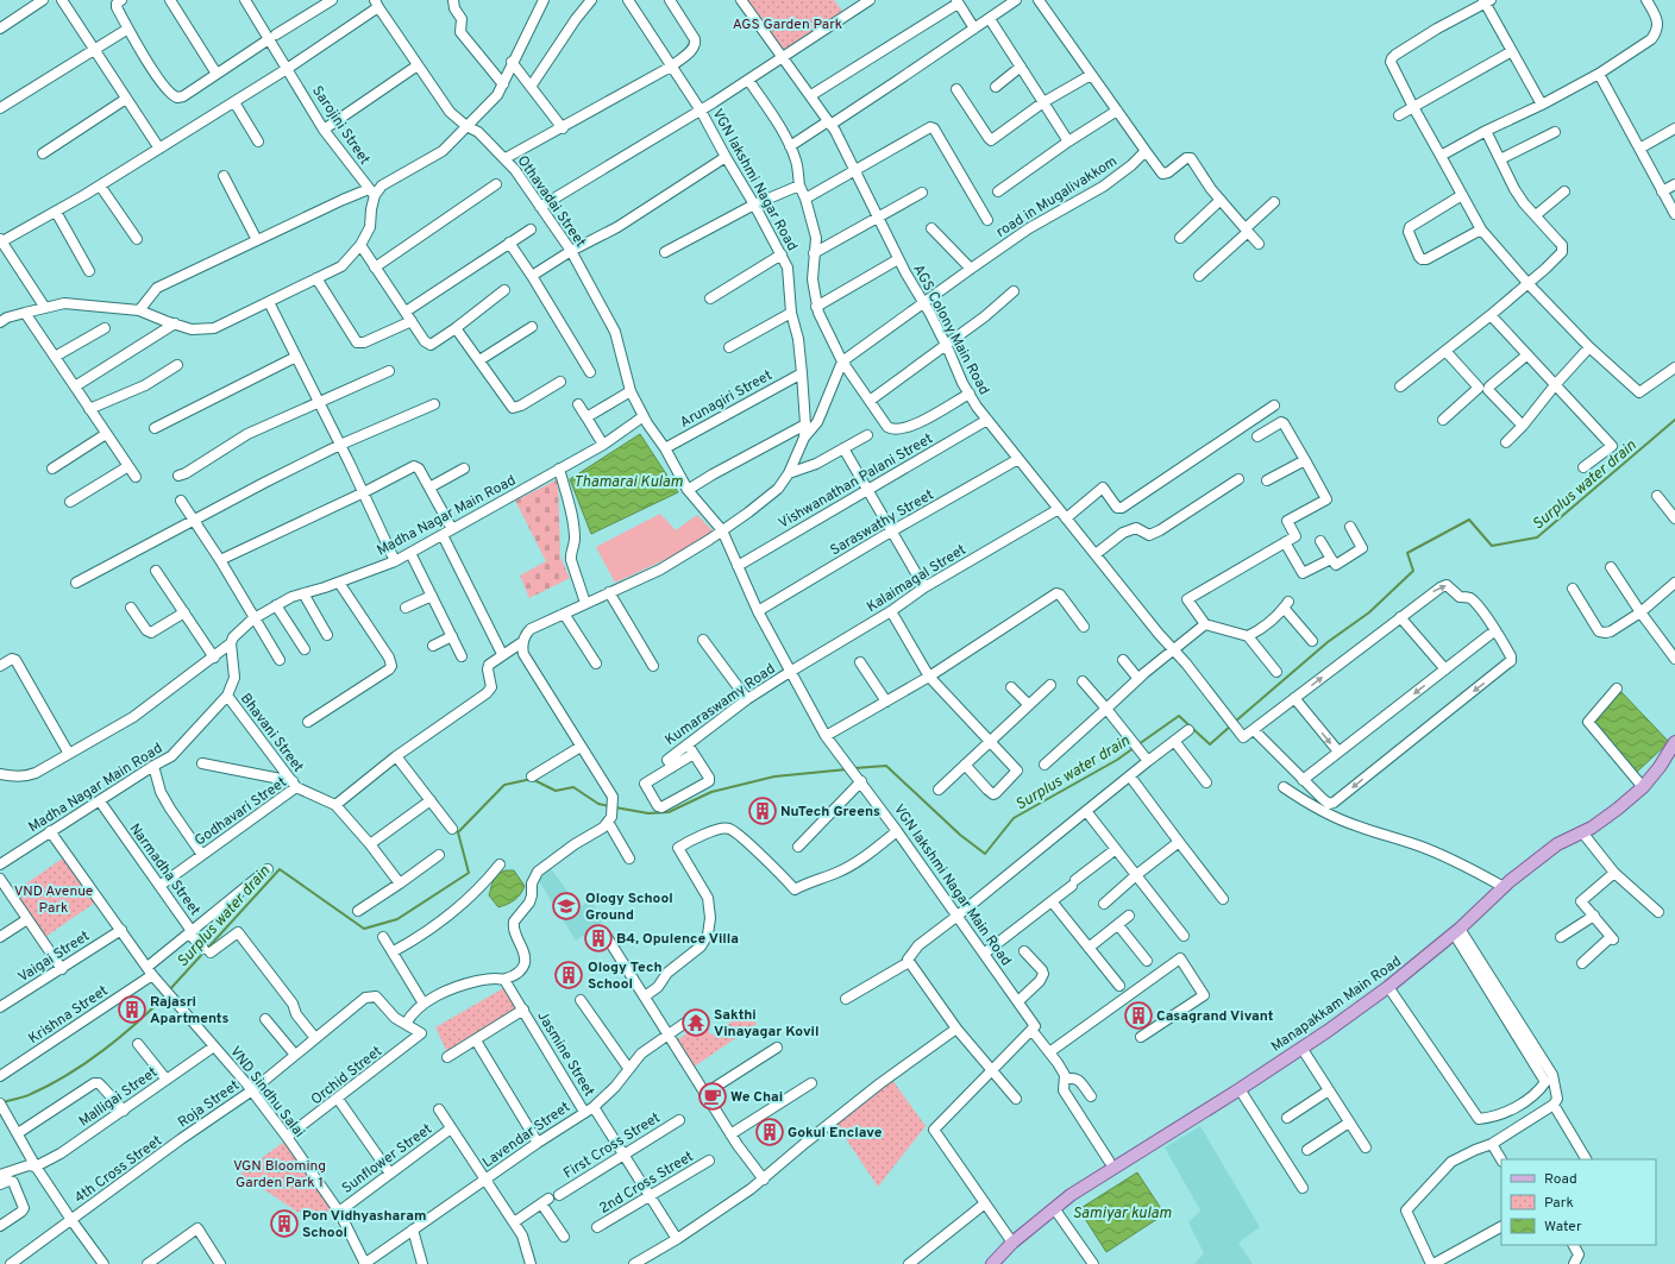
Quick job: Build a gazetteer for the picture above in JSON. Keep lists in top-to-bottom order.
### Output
{
  "streets": {
    "main road": ["Manapakkam Main Road"],
    "street": [
      "Sarojini Street",
      "VGN lakshmi Nagar Road",
      "road in Mugalivakkom",
      "Othavadai Street",
      "AGS Colony Main Road",
      "Arunagiri Street",
      "Vishwanathan Palani Street",
      "Madha Nagar Main Road",
      "Saraswathy Street",
      "Kalaimagal Street",
      "Kumaraswamy Road",
      "Bhavani Street",
      "Godhavari Street",
      "Narmadha Street",
      "VGN lakshmi Nagar Main Road",
      "Vaigai Street",
      "Krishna Street",
      "Jasmine Street",
      "Orchid Street",
      "VND Sindhu Salai",
      "Malligai Street",
      "Roja Street",
      "Lavendar Street",
      "First Cross Street",
      "Sunflower Street",
      "4th Cross Street",
      "2nd Cross Street"
    ]
  },
  "crossings": [
    ["VGN lakshmi Nagar Road", "Arunagiri Street"],
    ["VGN lakshmi Nagar Road", "VGN lakshmi Nagar Main Road"],
    ["road in Mugalivakkom", "AGS Colony Main Road"],
    ["Othavadai Street", "Madha Nagar Main Road"],
    ["Othavadai Street", "VGN lakshmi Nagar Main Road"],
    ["AGS Colony Main Road", "Vishwanathan Palani Street"],
    ["AGS Colony Main Road", "Saraswathy Street"],
    ["AGS Colony Main Road", "Kalaimagal Street"],
    ["Arunagiri Street", "VGN lakshmi Nagar Main Road"],
    ["Vishwanathan Palani Street", "VGN lakshmi Nagar Main Road"],
    ["Madha Nagar Main Road", "Bhavani Street"],
    ["Madha Nagar Main Road", "Narmadha Street"],
    ["Madha Nagar Main Road", "VGN lakshmi Nagar Main Road"],
    ["Madha Nagar Main Road", "VND Sindhu Salai"],
    ["Saraswathy Street", "VGN lakshmi Nagar Main Road"],
    ["Kalaimagal Street", "Kumaraswamy Road"],
    ["Kalaimagal Street", "VGN lakshmi Nagar Main Road"],
    ["Kumaraswamy Road", "VGN lakshmi Nagar Main Road"],
    ["Bhavani Street", "Godhavari Street"],
    ["Godhavari Street", "Narmadha Street"],
    ["Narmadha Street", "Krishna Street"],
    ["Narmadha Street", "VND Sindhu Salai"],
    ["Vaigai Street", "VND Sindhu Salai"],
    ["Krishna Street", "VND Sindhu Salai"],
    ["Jasmine Street", "Lavendar Street"],
    ["Jasmine Street", "First Cross Street"],
    ["Jasmine Street", "2nd Cross Street"],
    ["Orchid Street", "VND Sindhu Salai"],
    ["Orchid Street", "Roja Street"],
    ["VND Sindhu Salai", "Malligai Street"],
    ["VND Sindhu Salai", "Roja Street"],
    ["VND Sindhu Salai", "Lavendar Street"],
    ["VND Sindhu Salai", "Sunflower Street"],
    ["Roja Street", "4th Cross Street"]
  ],
  "water": ["Thamarai Kulam", "Surplus water drain", "Samiyar kulam"],
  "parks": ["AGS Garden Park", "VND Avenue Park", "VGN Blooming Garden Park 1"],
  "places": {
    "building": [
      "NuTech Greens",
      "B4, Opulence Villa",
      "Ology Tech School",
      "Rajasri Apartments",
      "Casagrand Vivant",
      "Gokul Enclave",
      "Pon Vidhyasharam School"
    ],
    "school or university": ["Ology School Ground"],
    "temple": ["Sakthi Vinayagar Kovil"],
    "cafe": ["We Chai"]
  },
  "legend": ["Road", "Park", "Water"]
}
